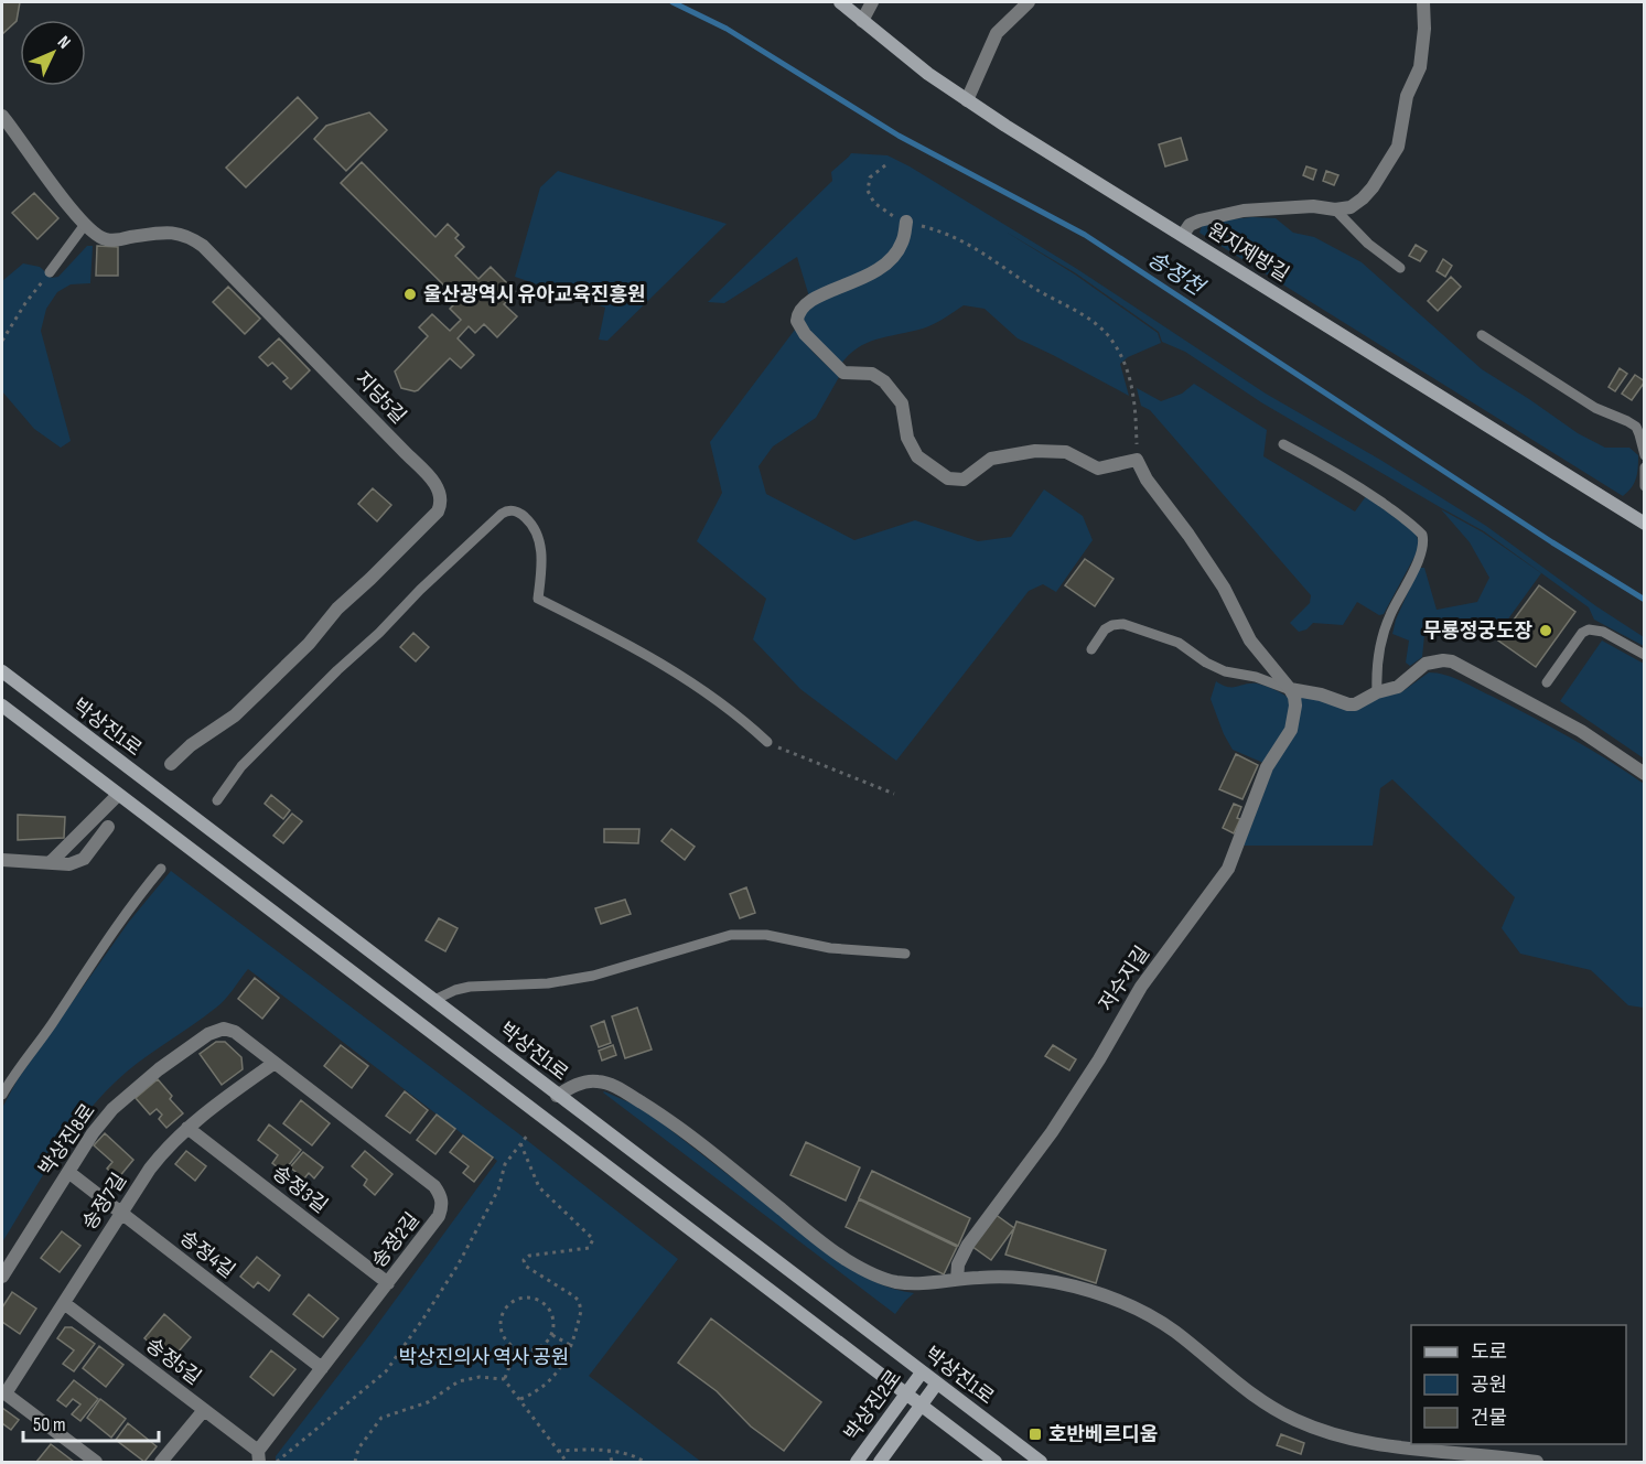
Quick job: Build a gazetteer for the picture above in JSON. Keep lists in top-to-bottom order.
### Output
{
  "streets": {
    "street": [
      "원지제방길",
      "지당5길",
      "박상진1로",
      "저수지길",
      "박상진8로",
      "송정3길",
      "송정7길",
      "송정2길",
      "송정4길",
      "송정5길",
      "박상진2로"
    ]
  },
  "crossings": [
    ["박상진1로", "박상진2로"],
    ["박상진8로", "송정2길"],
    ["박상진8로", "송정4길"],
    ["송정3길", "송정7길"],
    ["송정3길", "송정2길"],
    ["송정7길", "송정2길"],
    ["송정7길", "송정4길"],
    ["송정7길", "송정5길"],
    ["송정2길", "송정4길"],
    ["송정2길", "송정5길"]
  ],
  "water": ["송정천"],
  "parks": ["박상진의사 역사 공원"],
  "places": {
    "other": ["울산광역시 유아교육진흥원", "무룡정궁도장"],
    "transit": ["호반베르디움"]
  },
  "legend": ["도로", "공원", "건물"],
  "scale_bar": "50 m",
  "north": "top right"
}
